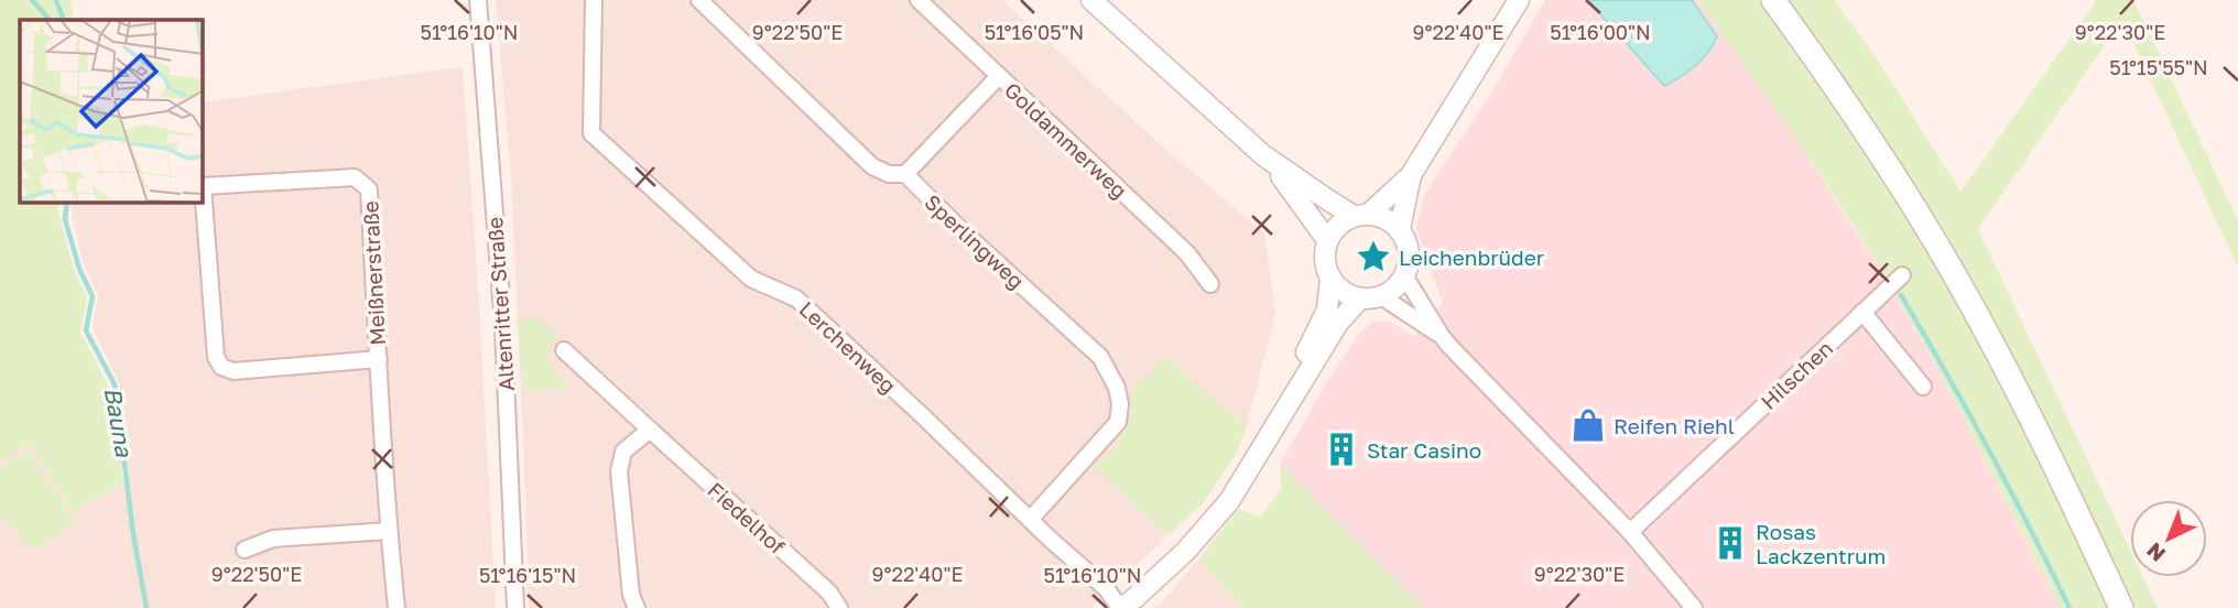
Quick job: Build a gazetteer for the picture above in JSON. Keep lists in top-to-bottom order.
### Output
{
  "streets": {
    "street": [
      "Goldammerweg",
      "Sperlingweg",
      "Meißnerstraße",
      "Altenritter Straße",
      "Lerchenweg",
      "Hilschen",
      "Fiedelhof"
    ]
  },
  "crossings": [
    ["Sperlingweg", "Lerchenweg"]
  ],
  "water": ["Bauna"],
  "places": {
    "place": ["Leichenbrüder"],
    "shop": ["Reifen Riehl"],
    "building": ["Star Casino", "Rosas Lackzentrum"]
  },
  "north": "bottom left",
  "coordinates": [
    "51°16'05\"N",
    "51°16'10\"N",
    "51°16'00\"N",
    "9°22'50\"E",
    "9°22'40\"E",
    "9°22'30\"E",
    "51°15'55\"N",
    "51°16'15\"N"
  ]
}
